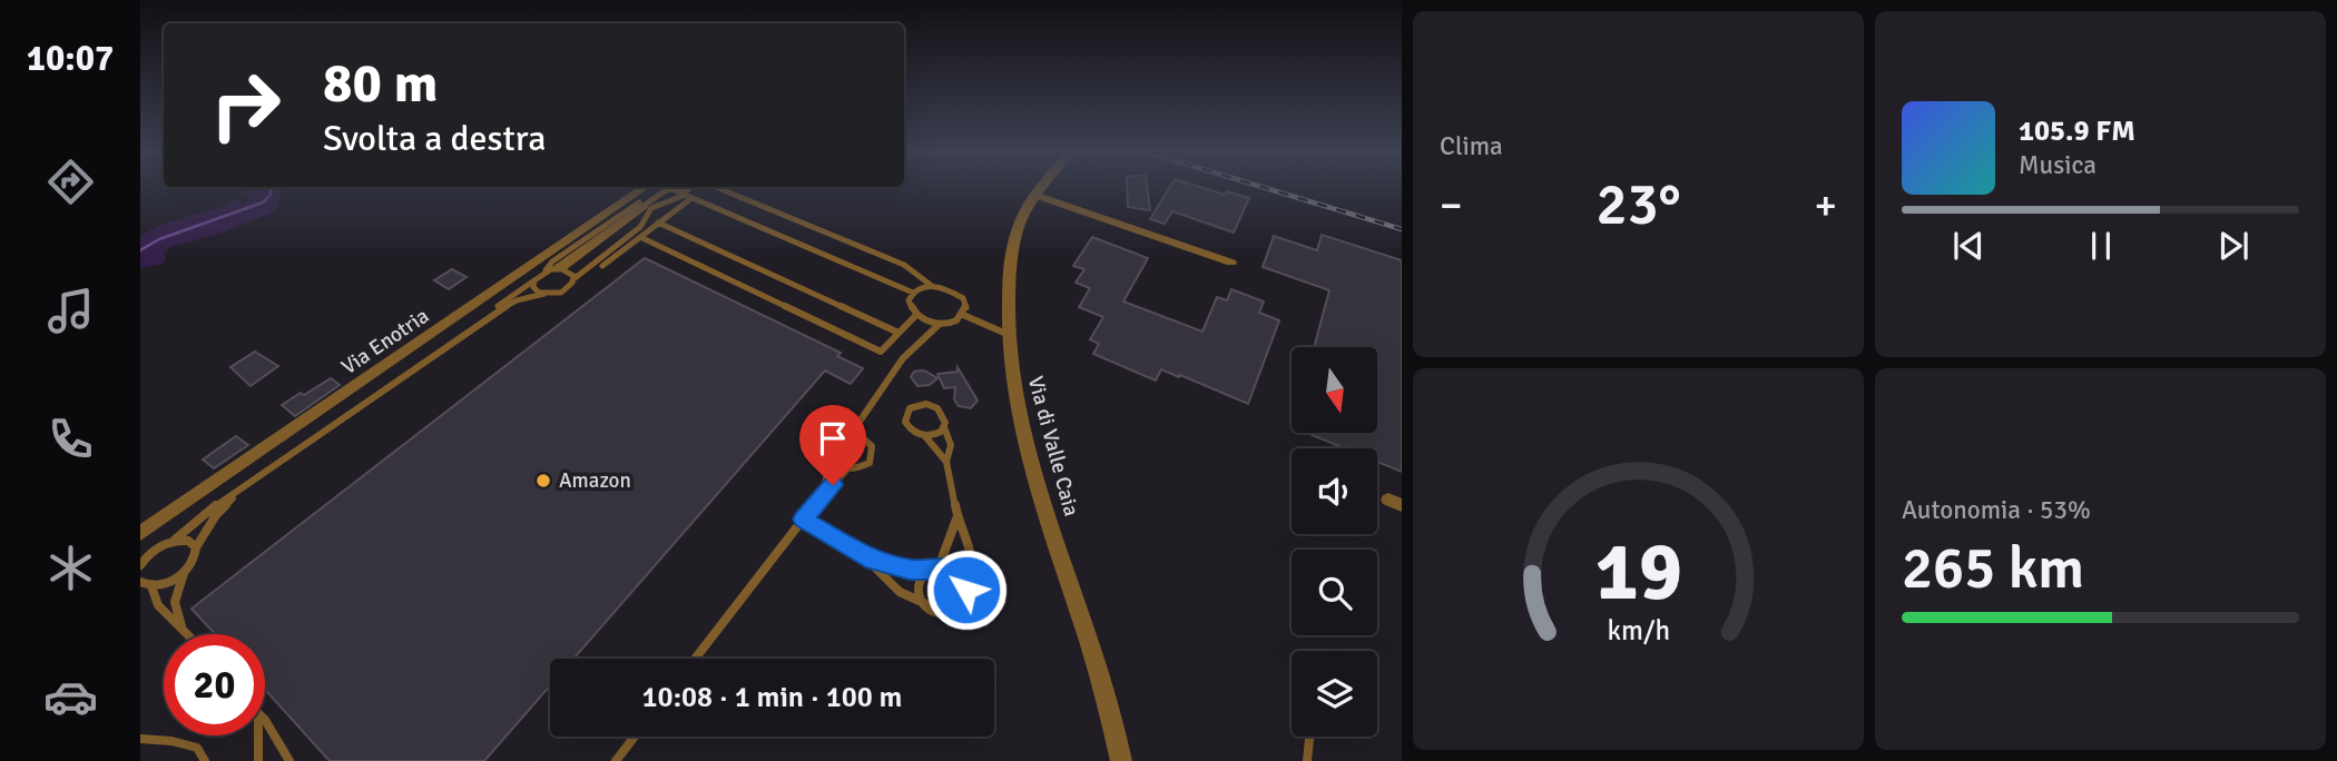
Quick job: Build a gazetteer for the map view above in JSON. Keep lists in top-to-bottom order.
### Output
{
  "streets": {
    "street": ["Via Enotria", "Via di Valle Caia"]
  },
  "places": ["Amazon"],
  "north": "bottom",
  "page": {
    "tabs": "10:07",
    "tile": [
      "Clima",
      ["Autonomia · 53%", "265 km"]
    ],
    "turn": ["80 m", "Svolta a destra"],
    "song": ["105.9 FM", "Musica"],
    "heat": ["−", "23°", "+"],
    "limit": "20",
    "trip": "10:08 · 1 min · 100 m",
    "gauge": ["19", "km/h"]
  }
}
